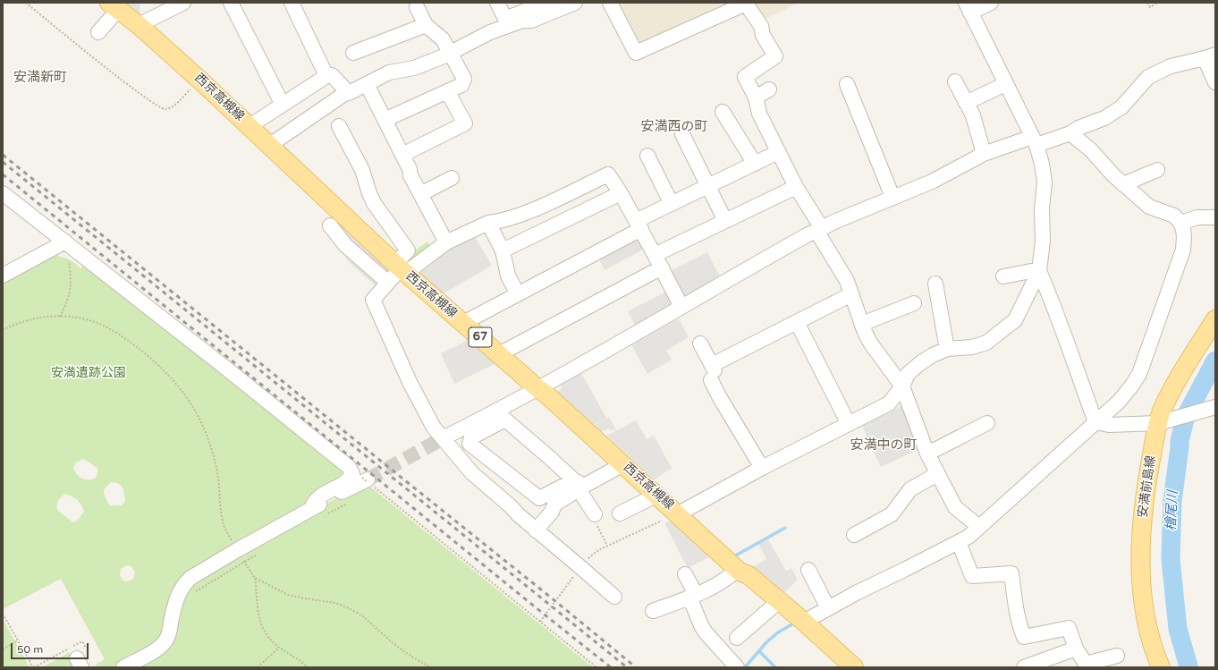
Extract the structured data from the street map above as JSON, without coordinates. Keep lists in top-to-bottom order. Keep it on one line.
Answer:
{"streets":{"main road":["西京高槻線","67","安満前島線"]},"districts":["安満新町","安満西の町","安満中の町"],"water":["檜尾川"],"parks":["安満遺跡公園"],"scale_bar":"50 m"}
